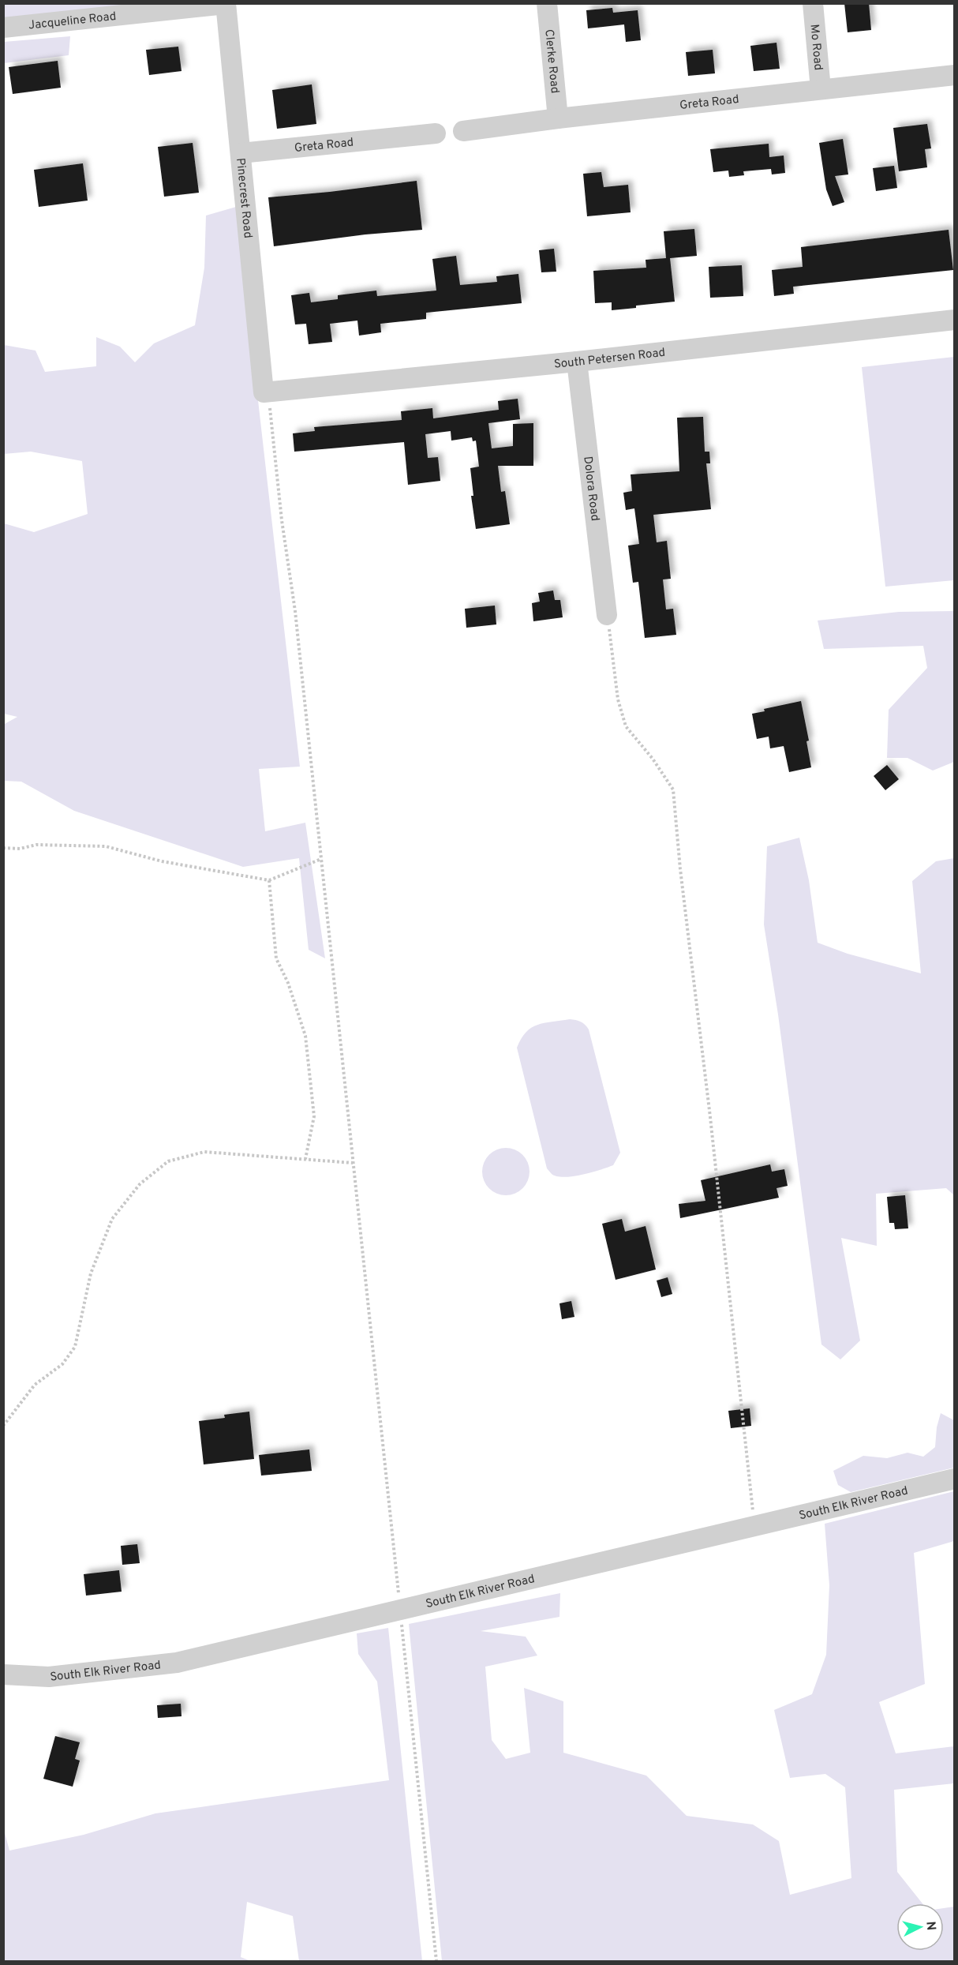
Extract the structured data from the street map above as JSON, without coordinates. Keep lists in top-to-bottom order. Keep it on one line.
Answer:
{"streets":{"street":["Jacqueline Road","Mo Road","Clerke Road","Greta Road","Pinecrest Road","South Petersen Road","Dolora Road","South Elk River Road"]},"crossings":[["Jacqueline Road","Pinecrest Road"],["Mo Road","Greta Road"],["Clerke Road","Greta Road"],["Greta Road","Pinecrest Road"],["Pinecrest Road","South Petersen Road"],["South Petersen Road","Dolora Road"]],"north":"right"}
